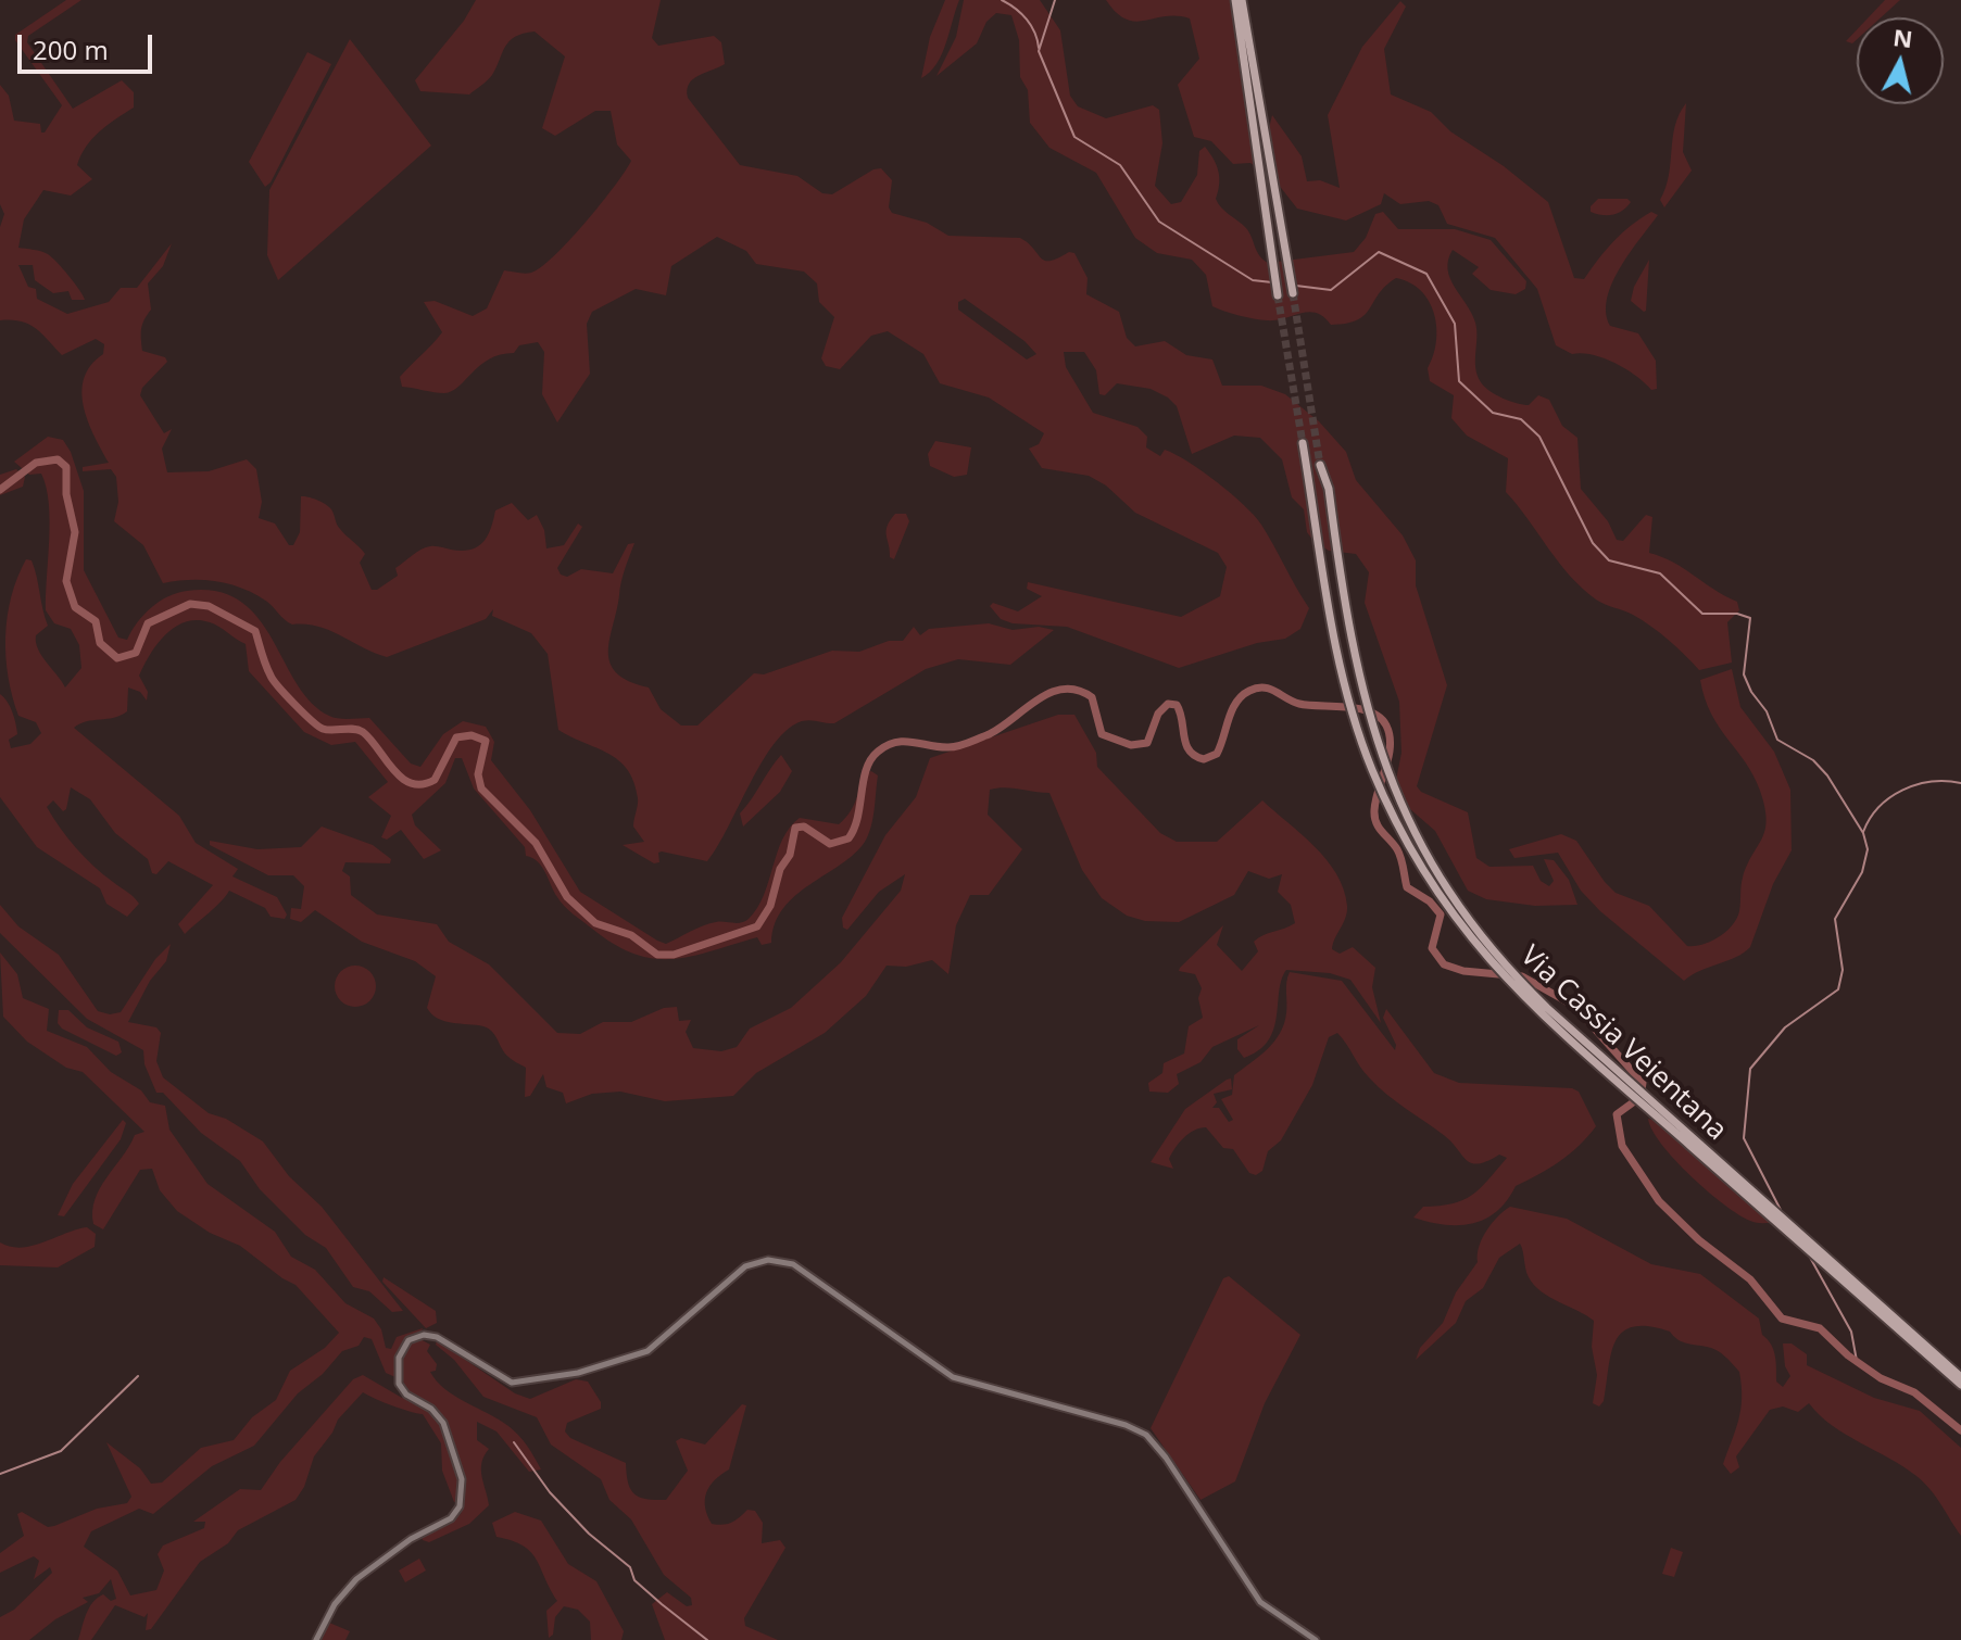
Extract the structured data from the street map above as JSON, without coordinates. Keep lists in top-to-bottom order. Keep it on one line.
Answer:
{"streets":{"highway":["Via Cassia Veientana"]},"scale_bar":"200 m","north":"top"}
